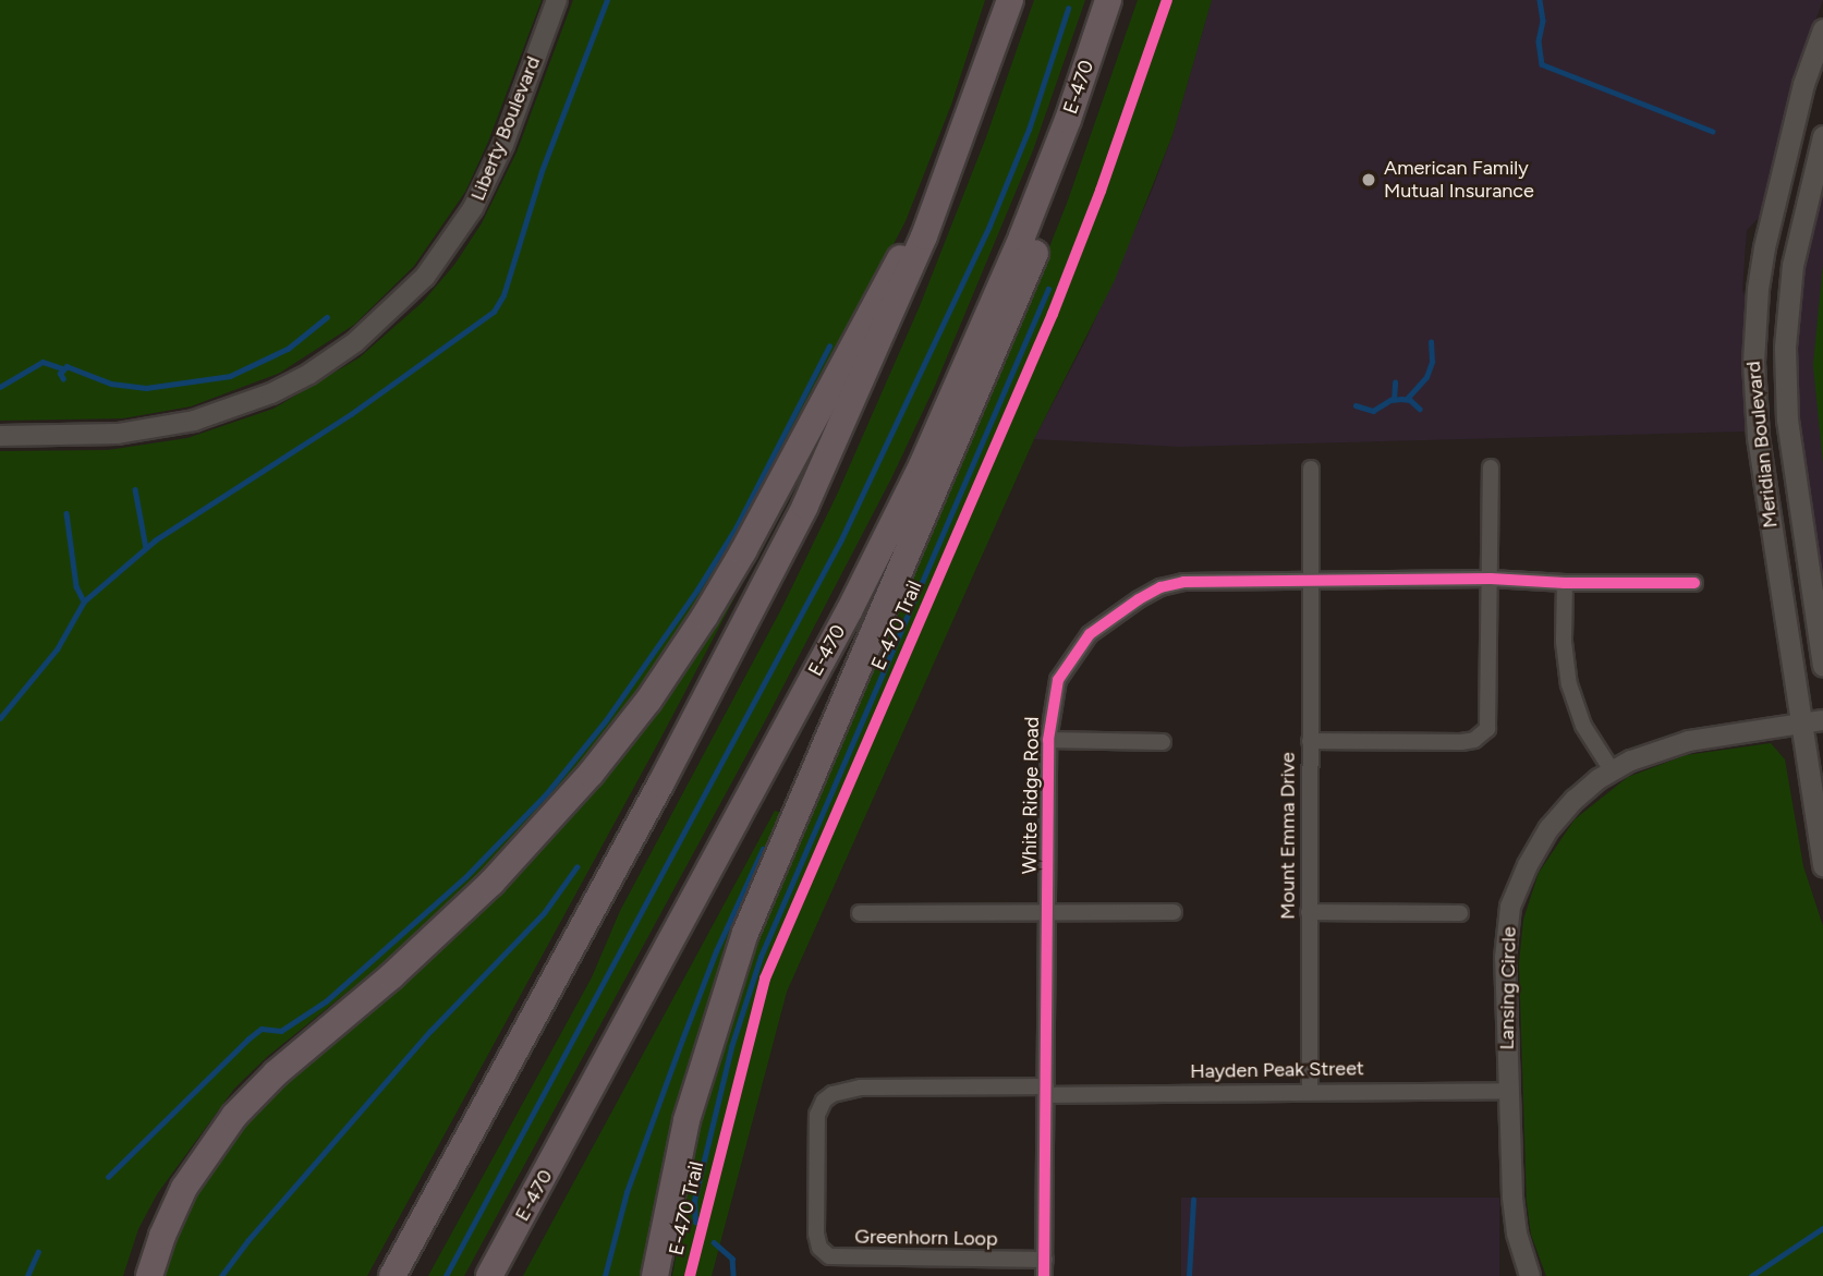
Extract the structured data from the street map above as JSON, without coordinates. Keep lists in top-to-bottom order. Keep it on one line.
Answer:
{"streets":{"highway":["E-470"],"main road":["Meridian Boulevard"],"street":["Liberty Boulevard","White Ridge Road","Mount Emma Drive","Lansing Circle","Hayden Peak Street","Greenhorn Loop"],"cycle path":["E-470 Trail"]},"crossings":[["Meridian Boulevard","Lansing Circle"],["White Ridge Road","Mount Emma Drive"],["White Ridge Road","Hayden Peak Street"],["White Ridge Road","Greenhorn Loop"],["Mount Emma Drive","Hayden Peak Street"],["Lansing Circle","Hayden Peak Street"],["Hayden Peak Street","Greenhorn Loop"]],"places":["American Family Mutual Insurance"]}
